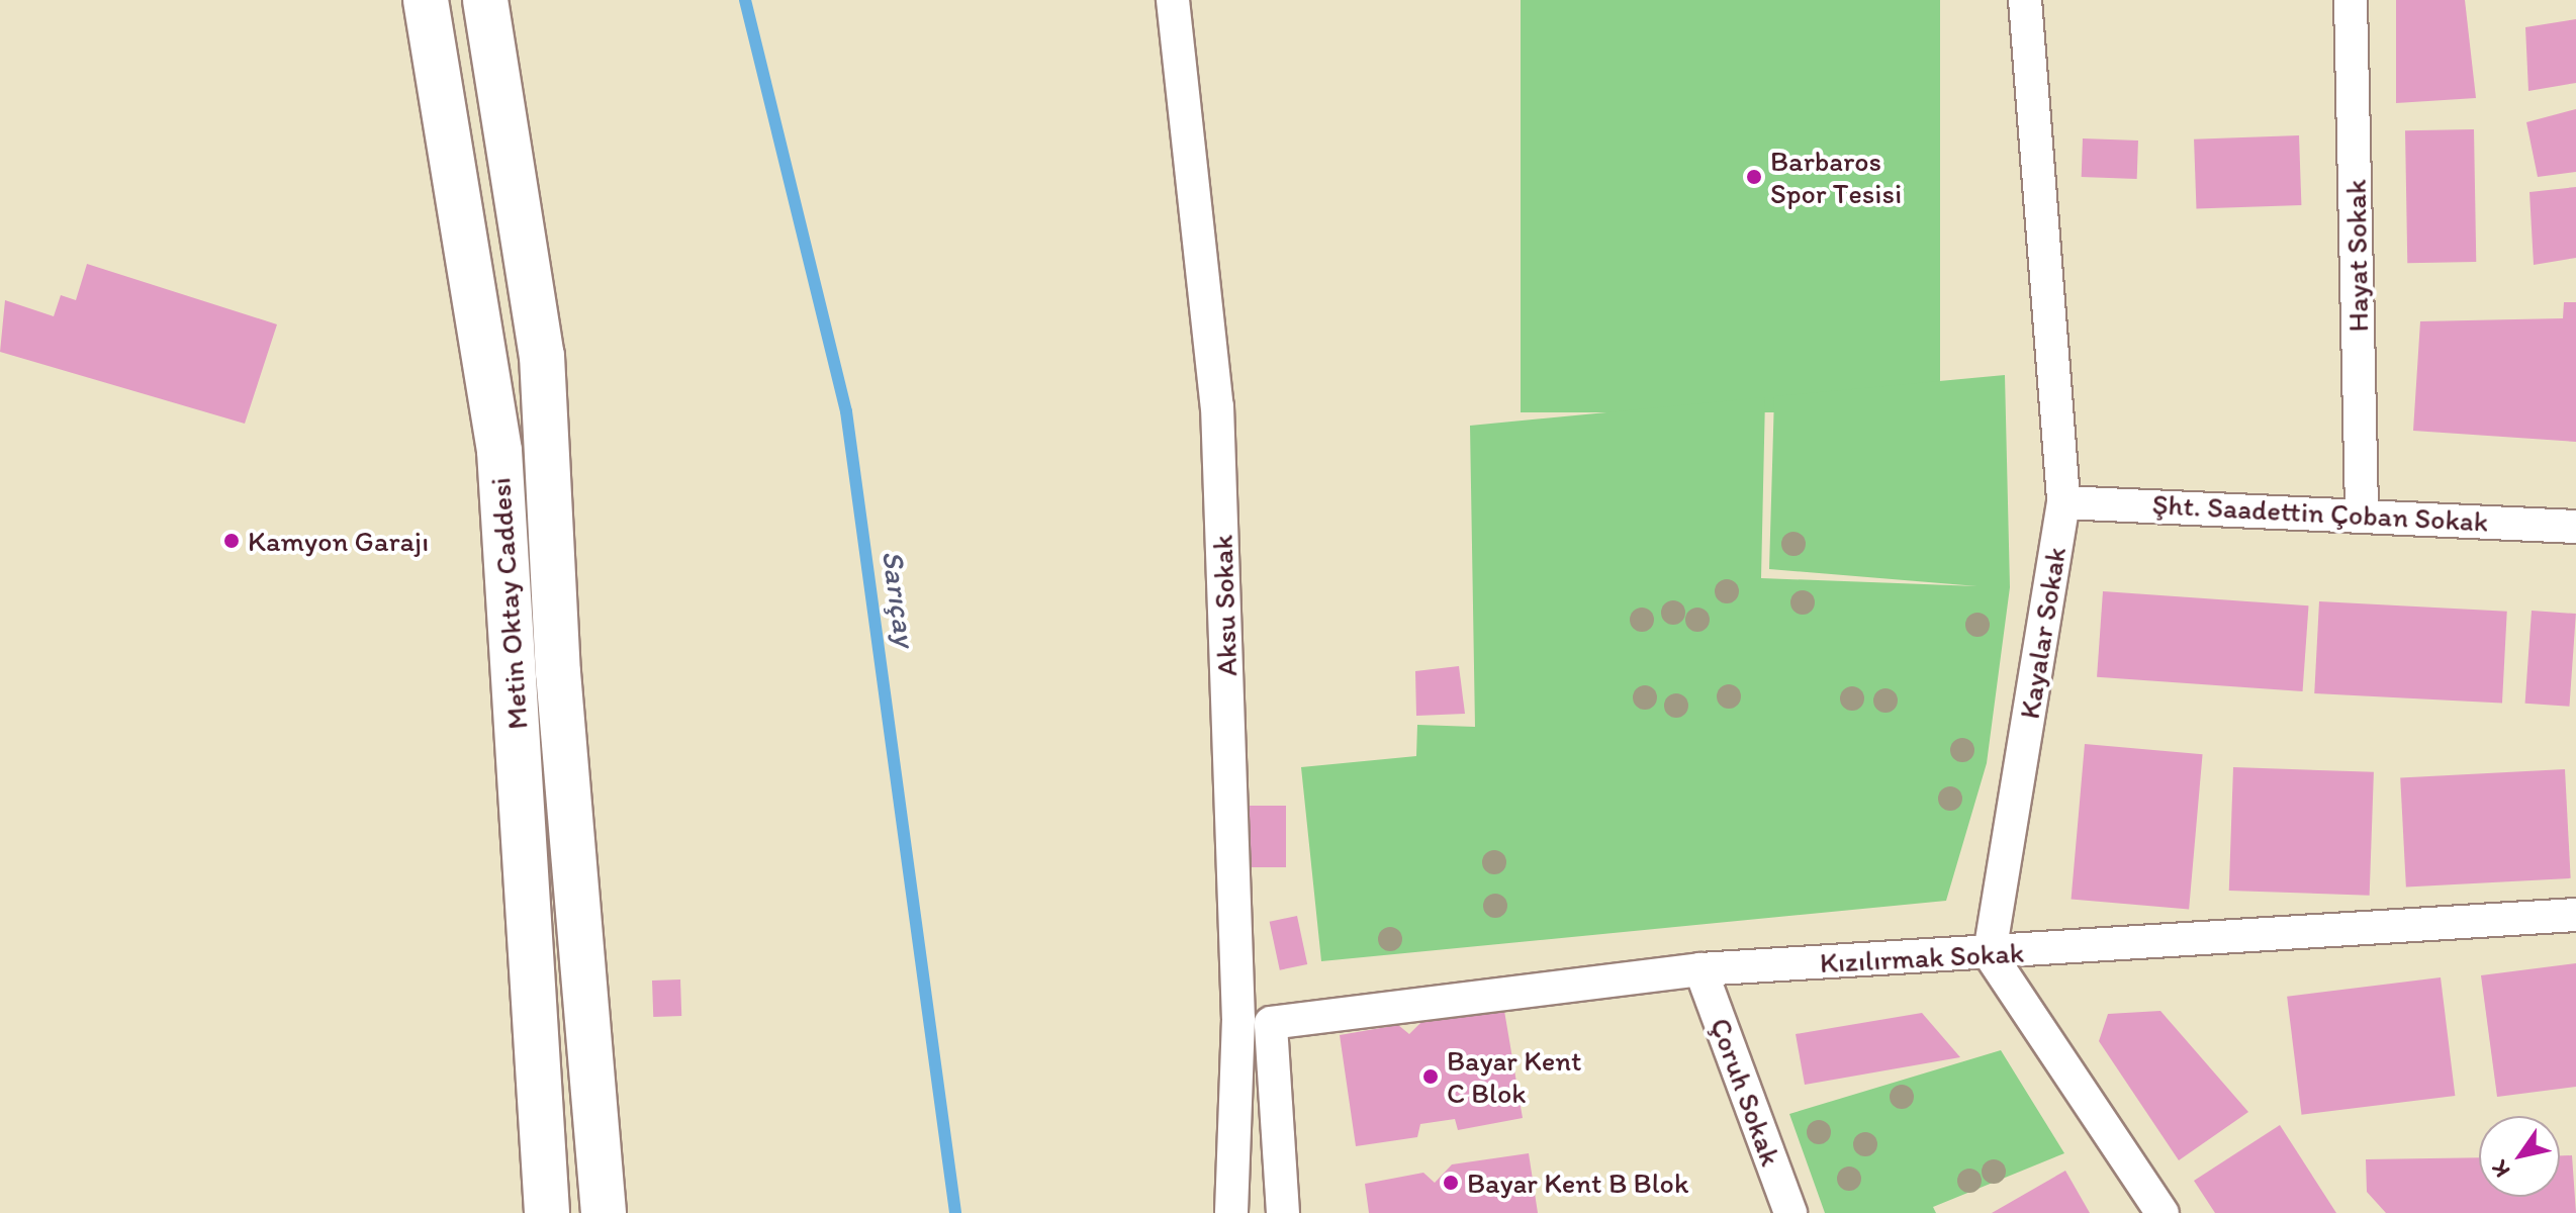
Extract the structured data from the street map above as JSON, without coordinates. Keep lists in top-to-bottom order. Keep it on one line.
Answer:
{"streets":{"main road":["Metin Oktay Caddesi"],"street":["Hayat Sokak","Şht. Saadettin Çoban Sokak","Aksu Sokak","Kayalar Sokak","Kızılırmak Sokak","Çoruh Sokak"]},"crossings":[["Hayat Sokak","Şht. Saadettin Çoban Sokak"],["Şht. Saadettin Çoban Sokak","Kayalar Sokak"],["Kayalar Sokak","Kızılırmak Sokak"],["Kızılırmak Sokak","Çoruh Sokak"]],"water":["Sarıçay"],"places":["Barbaros Spor Tesisi","Kamyon Garajı","Bayar Kent C Blok","Bayar Kent B Blok"],"north":"bottom left"}
